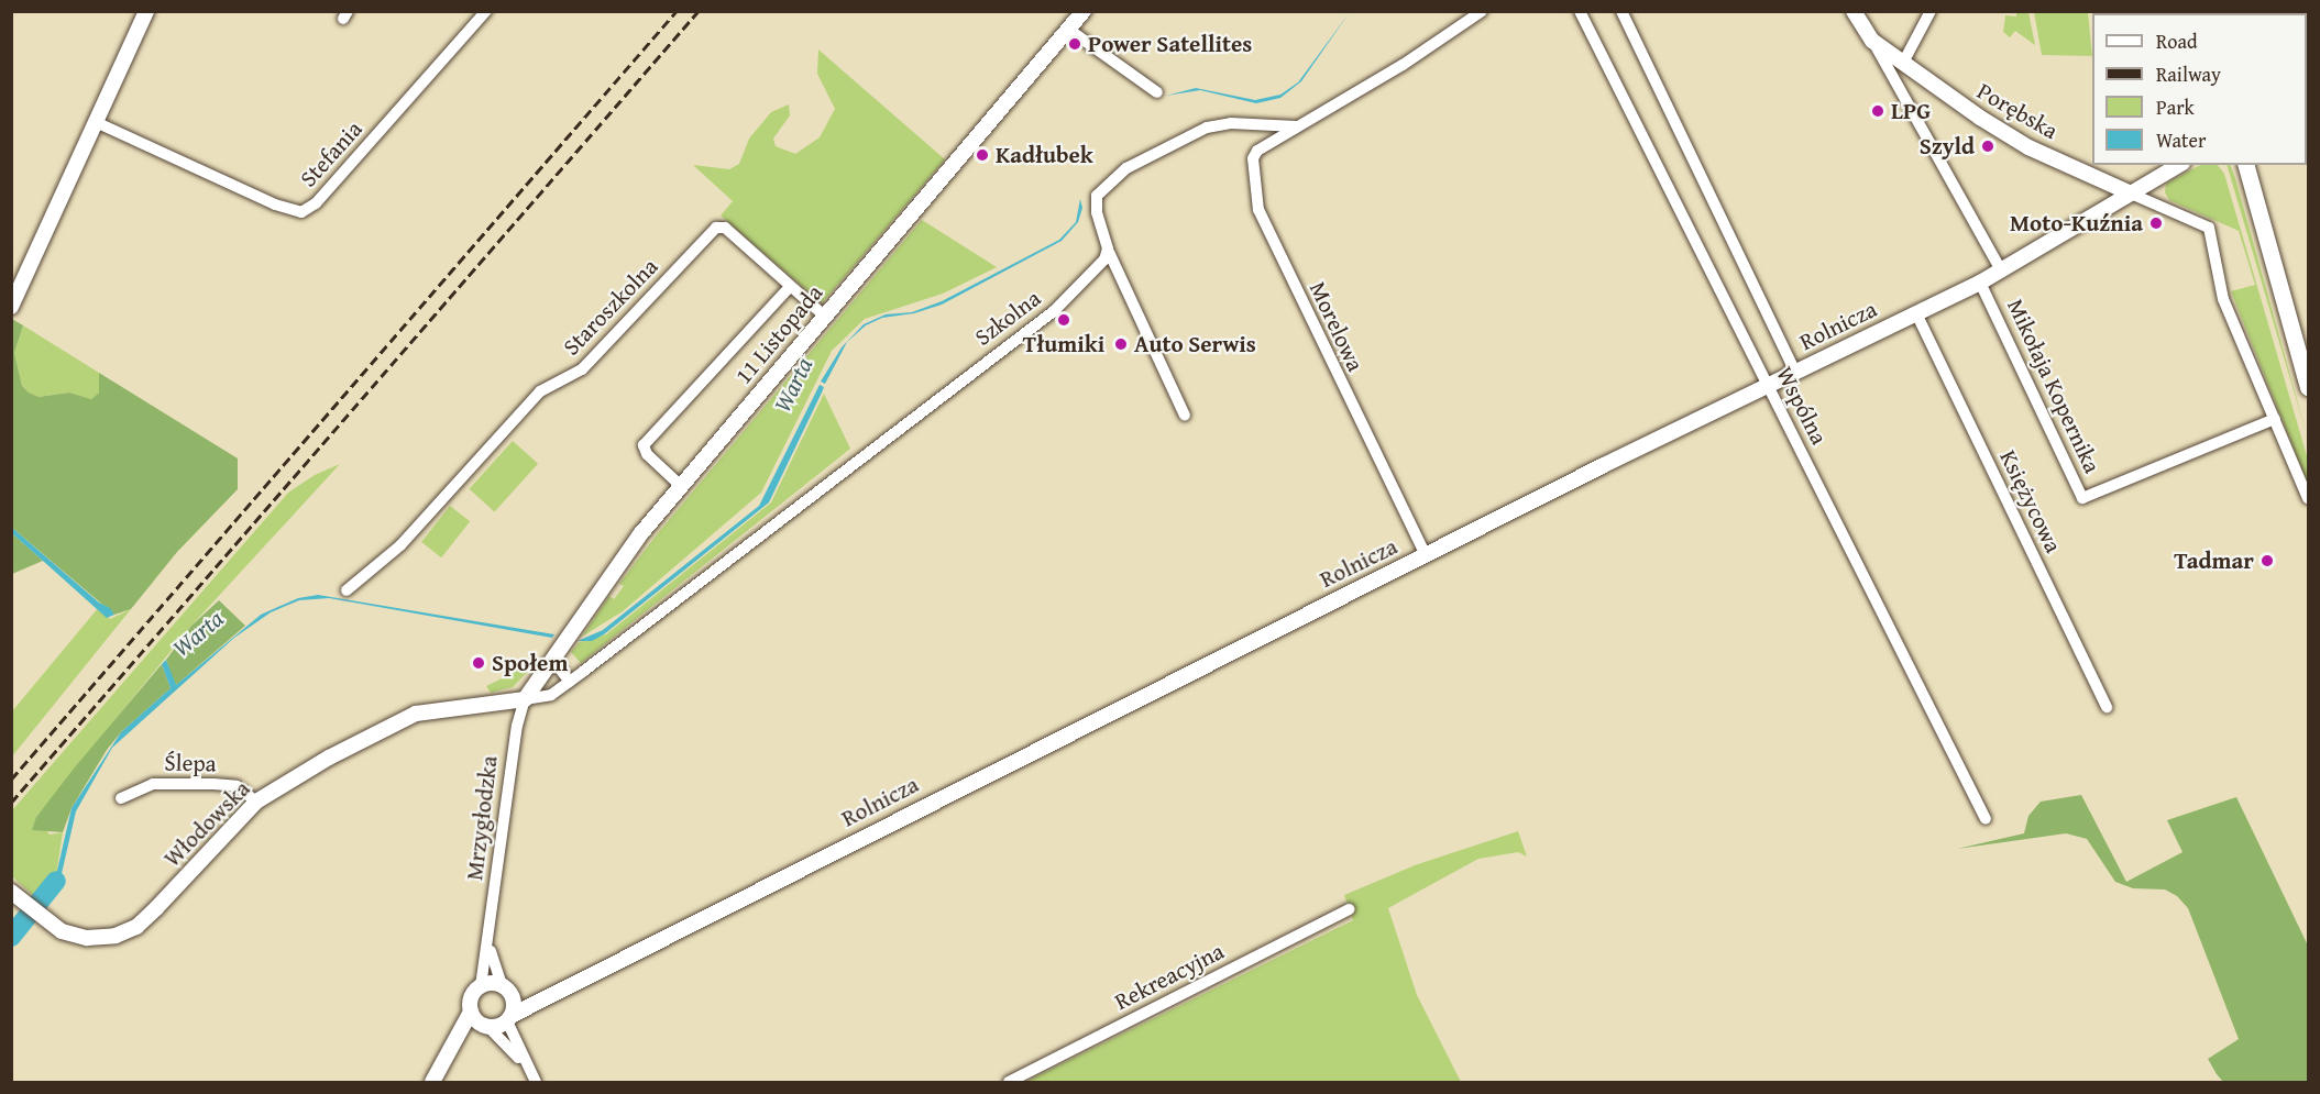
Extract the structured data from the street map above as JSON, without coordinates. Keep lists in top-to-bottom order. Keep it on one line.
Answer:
{"streets":{"street":["Porębska","Stefania","Staroszkolna","Szkolna","Rolnicza","Morelowa","11 Listopada","Mikołaja Kopernika","Wspólna","Księżycowa","Ślepa","Mrzygłodzka","Włodowska","Rekreacyjna"]},"crossings":[["Porębska","Rolnicza"],["Porębska","Mikołaja Kopernika"],["Staroszkolna","11 Listopada"],["Szkolna","11 Listopada"],["Szkolna","Mrzygłodzka"],["Szkolna","Włodowska"],["Rolnicza","Morelowa"],["Rolnicza","Mikołaja Kopernika"],["Rolnicza","Wspólna"],["Rolnicza","Księżycowa"],["Rolnicza","Mrzygłodzka"],["11 Listopada","Mrzygłodzka"],["11 Listopada","Włodowska"],["Ślepa","Włodowska"],["Mrzygłodzka","Włodowska"]],"water":["Warta"],"places":["Power Satellites","LPG","Szyld","Kadłubek","Moto-Kuźnia","Tłumiki","Auto Serwis","Tadmar","Społem"],"legend":["Road","Railway","Park","Water"]}
